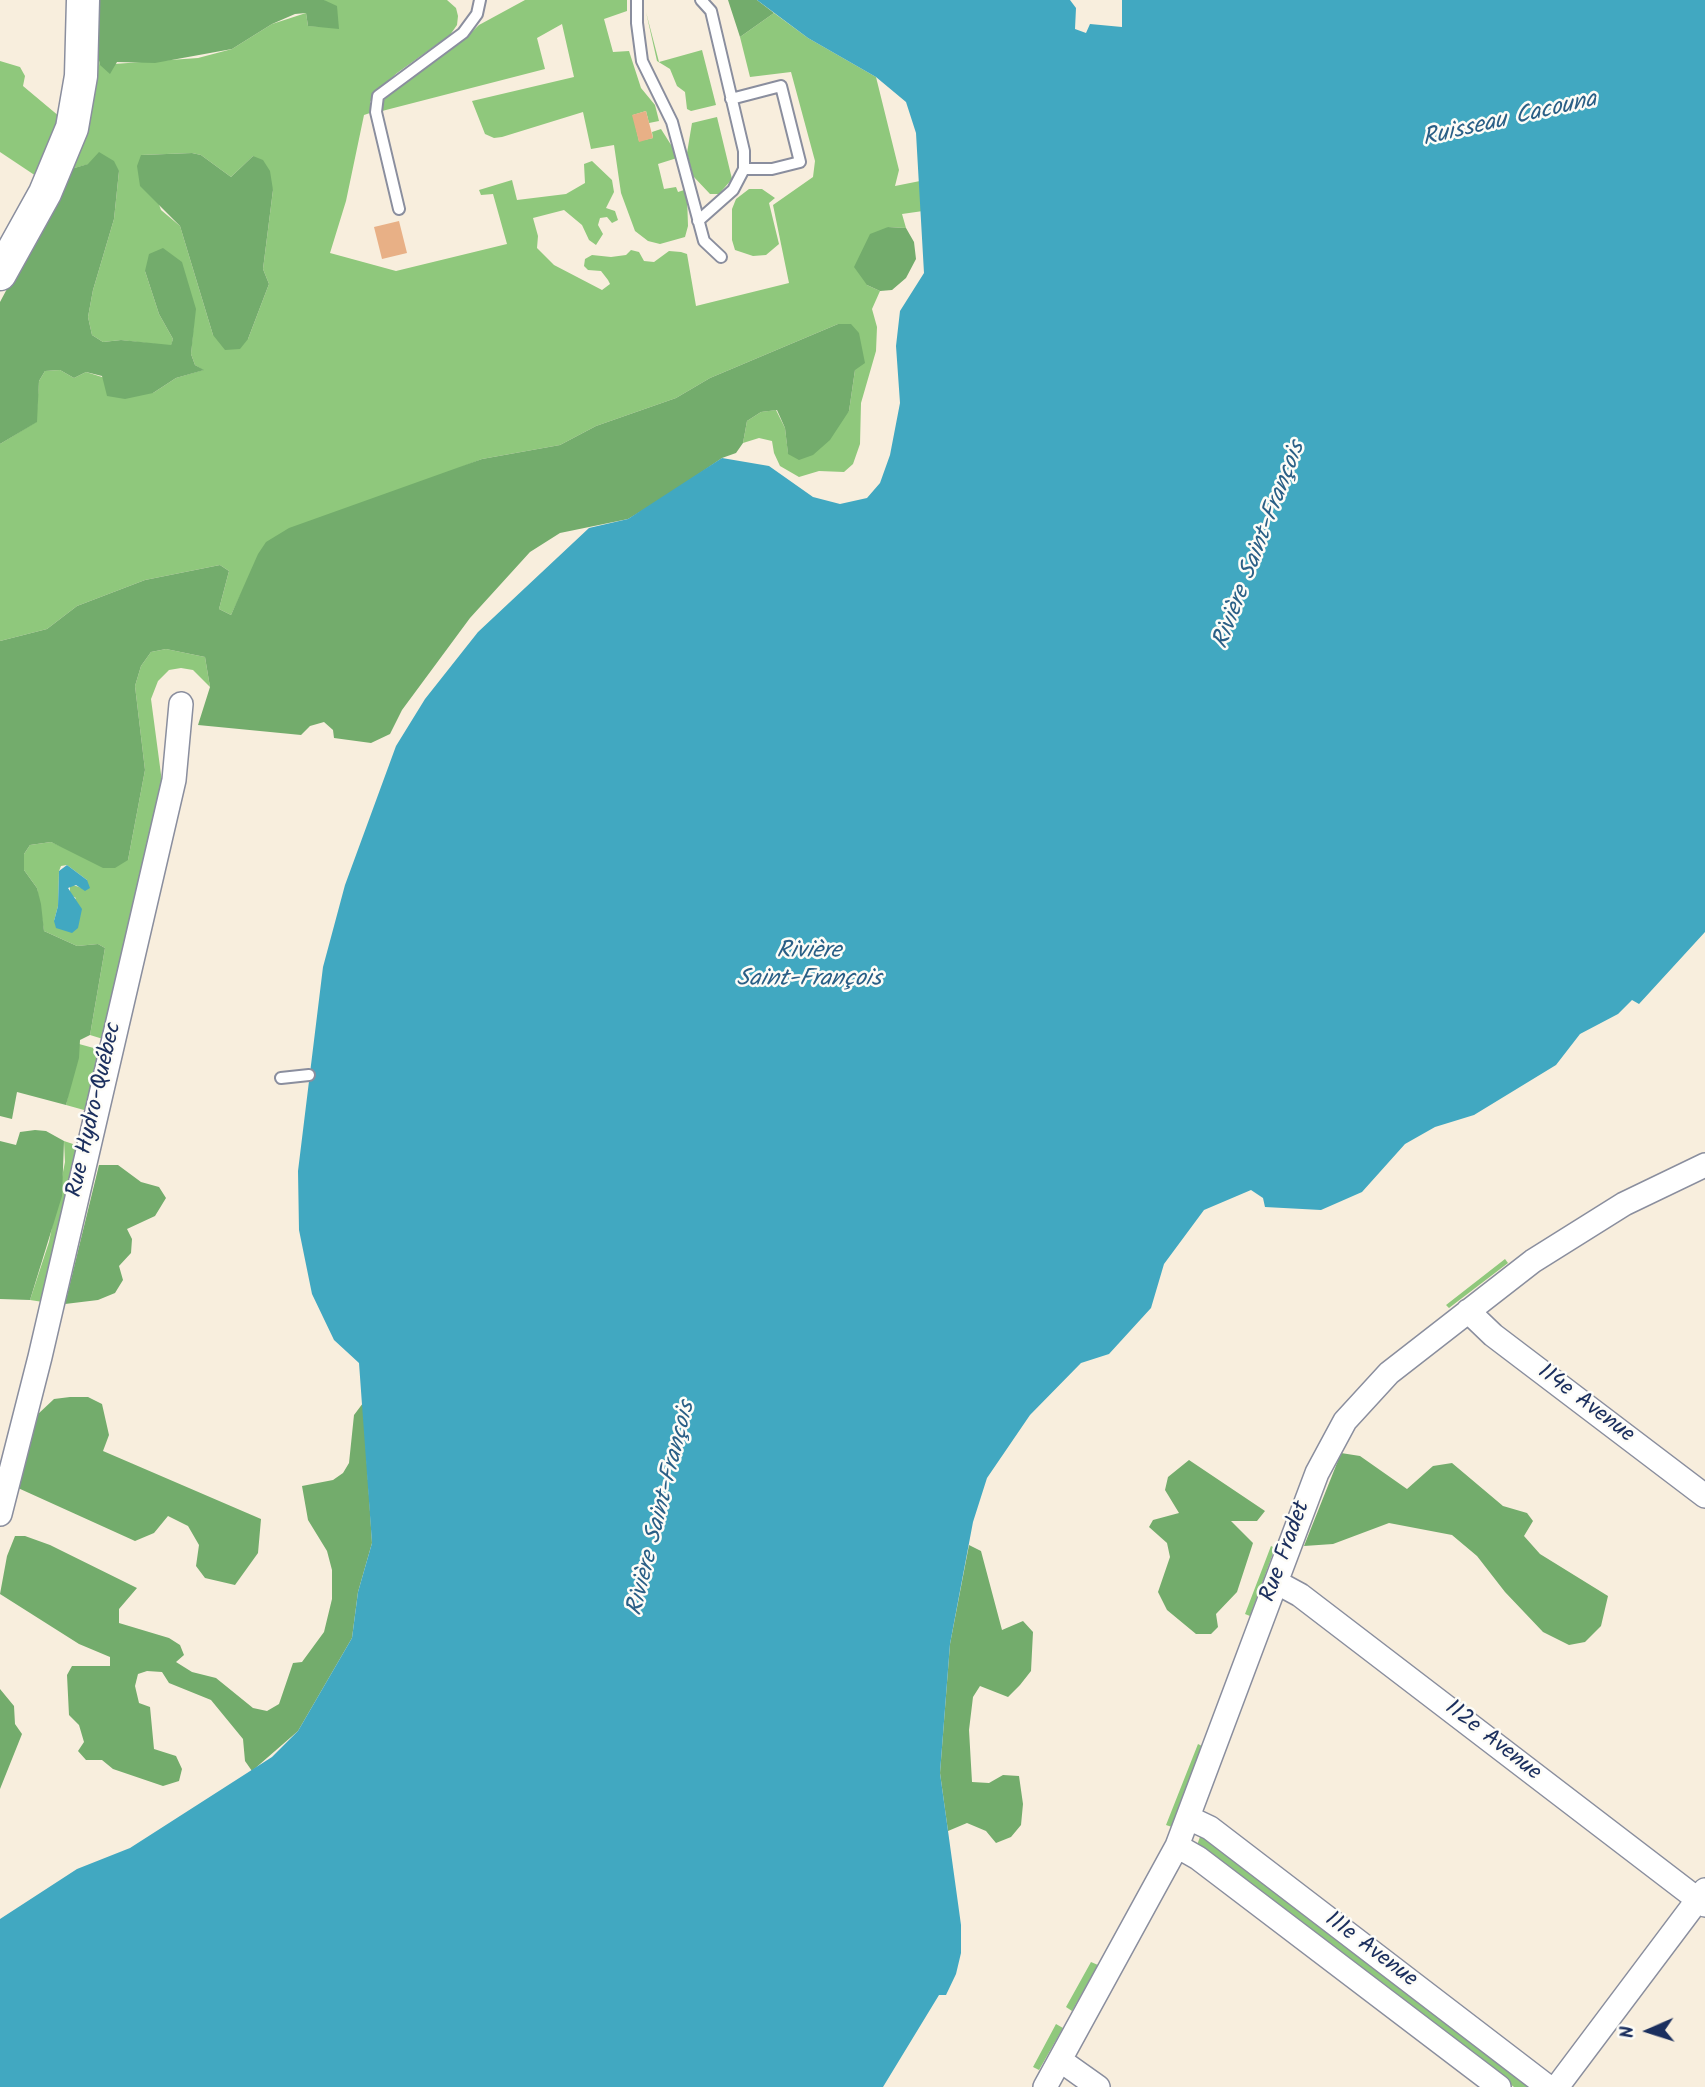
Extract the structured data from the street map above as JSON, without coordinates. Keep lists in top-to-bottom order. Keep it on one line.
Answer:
{"streets":{"street":["Rue Hydro-Québec","114e Avenue","Rue Fradet","112e Avenue","111e Avenue"]},"crossings":[["114e Avenue","Rue Fradet"],["Rue Fradet","112e Avenue"],["Rue Fradet","111e Avenue"]],"water":["Ruisseau Cacouna","Rivière Saint-François"],"north":"left"}
